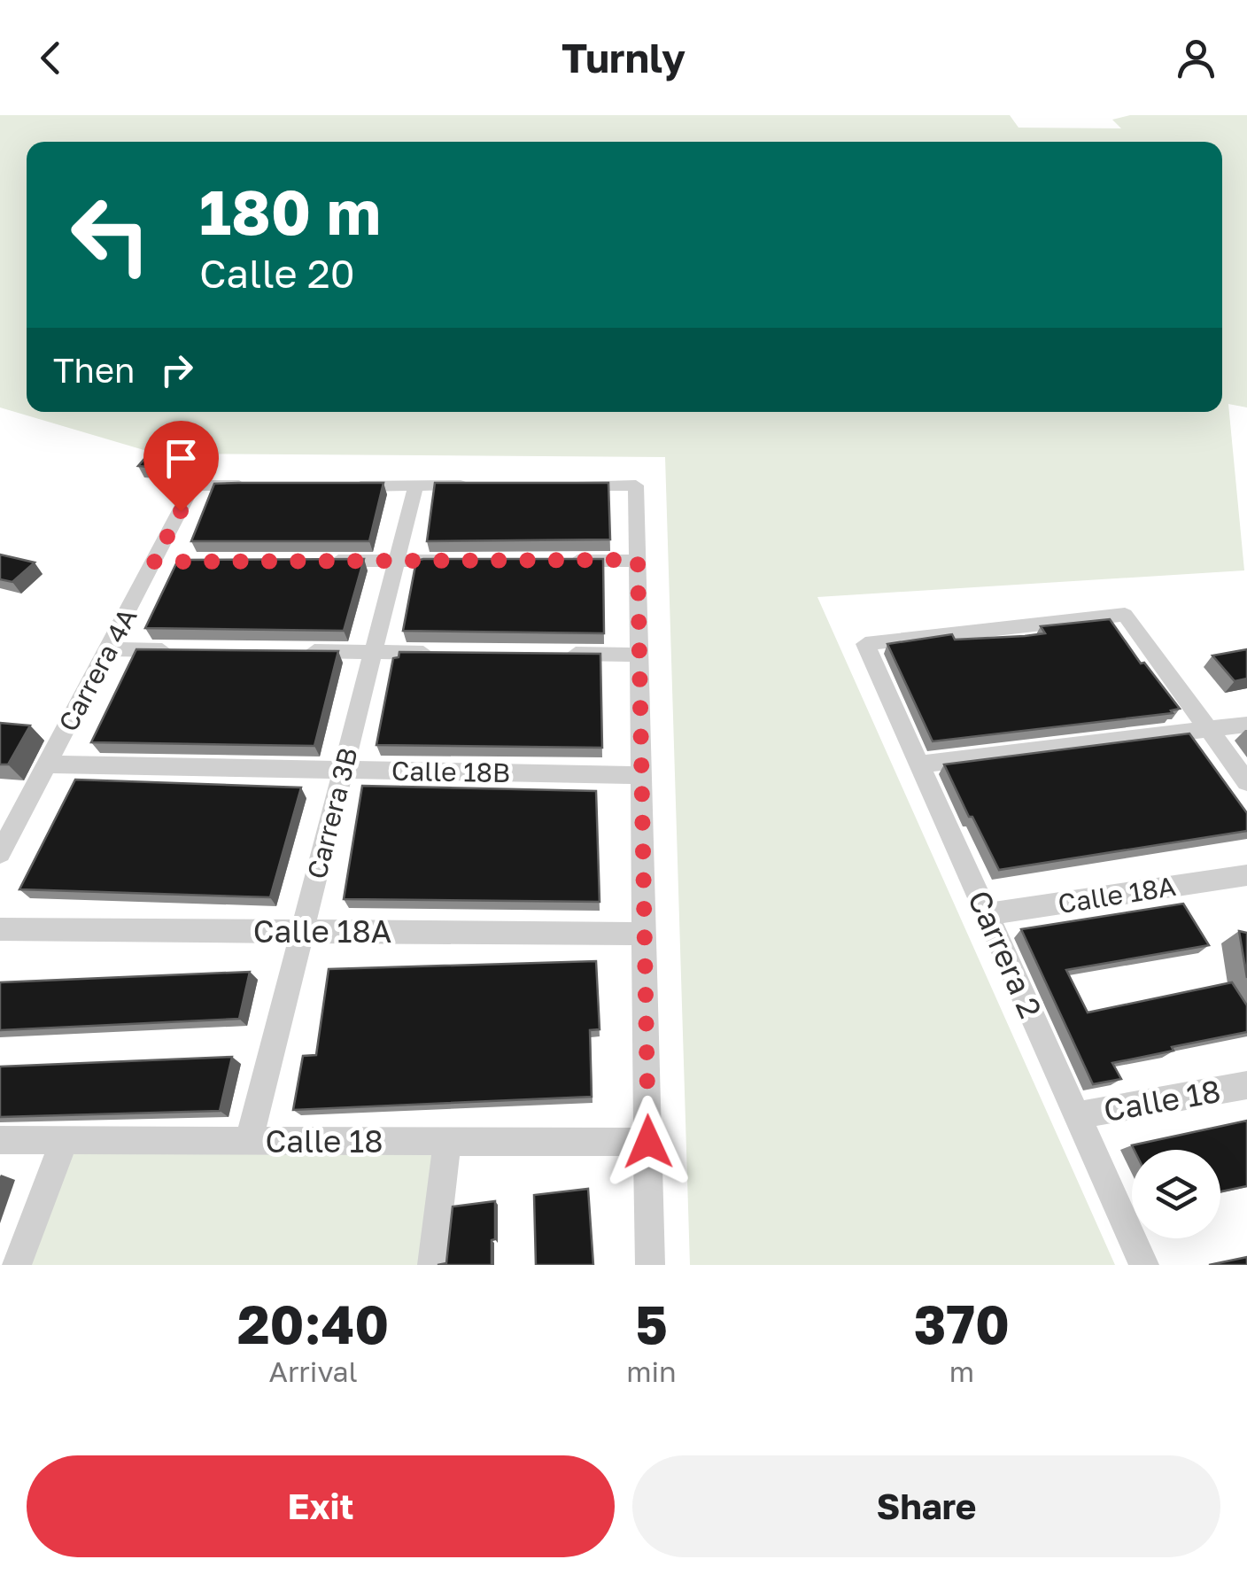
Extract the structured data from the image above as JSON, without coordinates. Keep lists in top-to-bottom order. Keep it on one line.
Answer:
{"streets":{"street":["Carrera 4A","Calle 18B","Carrera 3B","Calle 18A","Carrera 2","Calle 18"]},"crossings":[["Carrera 4A","Calle 18B"],["Calle 18B","Carrera 3B"],["Carrera 3B","Calle 18A"],["Carrera 3B","Calle 18"],["Calle 18A","Carrera 2"],["Carrera 2","Calle 18"]],"page":{"header":"Turnly","turn":["180 m","Calle 20"],"then":"Then","eta":["20:40","Arrival","5","min","370","m"],"buttons":["Exit","Share"]}}
